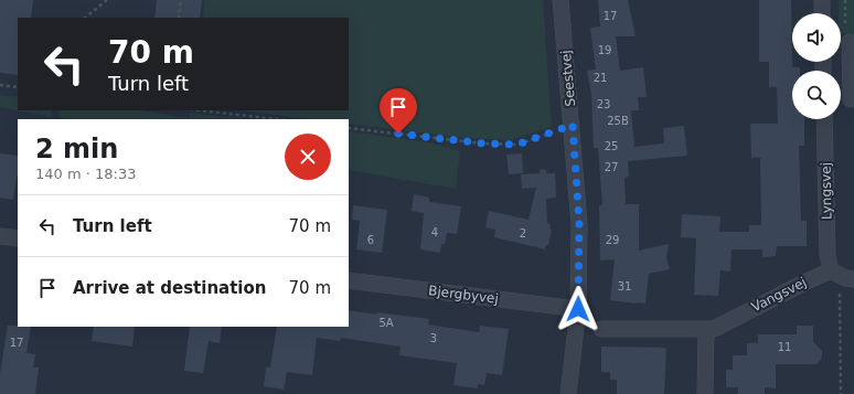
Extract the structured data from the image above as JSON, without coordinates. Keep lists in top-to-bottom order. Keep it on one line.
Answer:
{"streets":{"street":["Seestvej","Lyngsvej","Bjergbyvej","Vangsvej"]},"crossings":[["Seestvej","Bjergbyvej"],["Lyngsvej","Vangsvej"]],"house_numbers":["17","19","21","23","25B","25","27","4","2","6","29","31","5A","3","17","11"],"page":{"turn":["70 m","Turn left"],"heading":["2 min","140 m · 18:33"],"list":[{"name":"Turn left","value":"70 m"},{"name":"Arrive at destination","value":"70 m"}]}}
